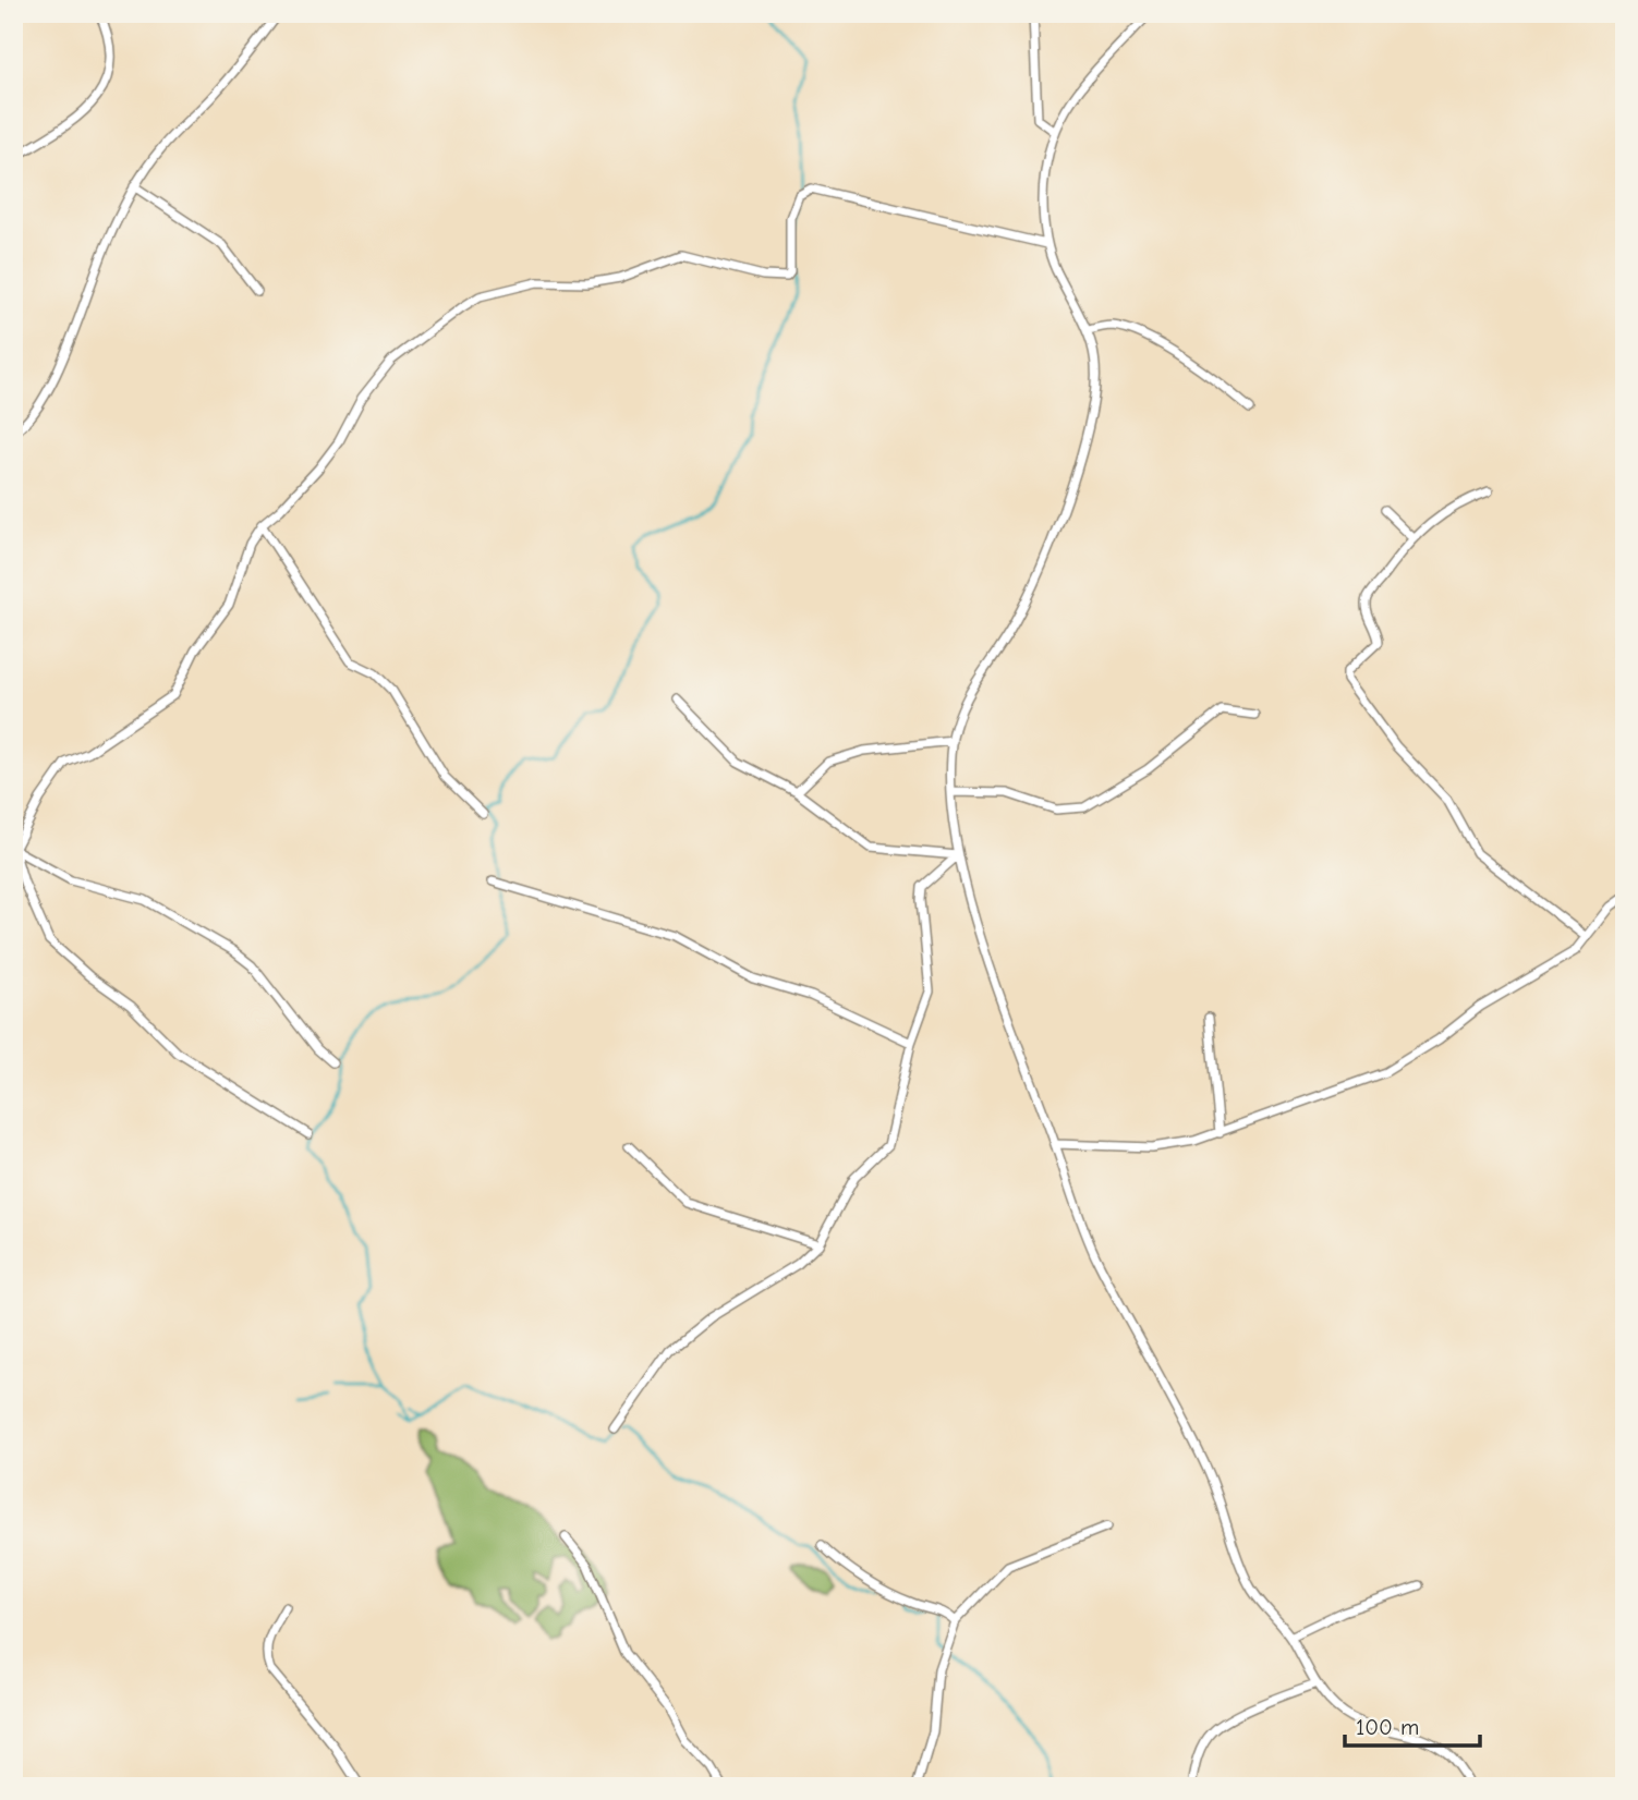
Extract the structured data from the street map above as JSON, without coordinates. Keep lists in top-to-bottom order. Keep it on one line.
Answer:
{"scale_bar":"100 m"}
